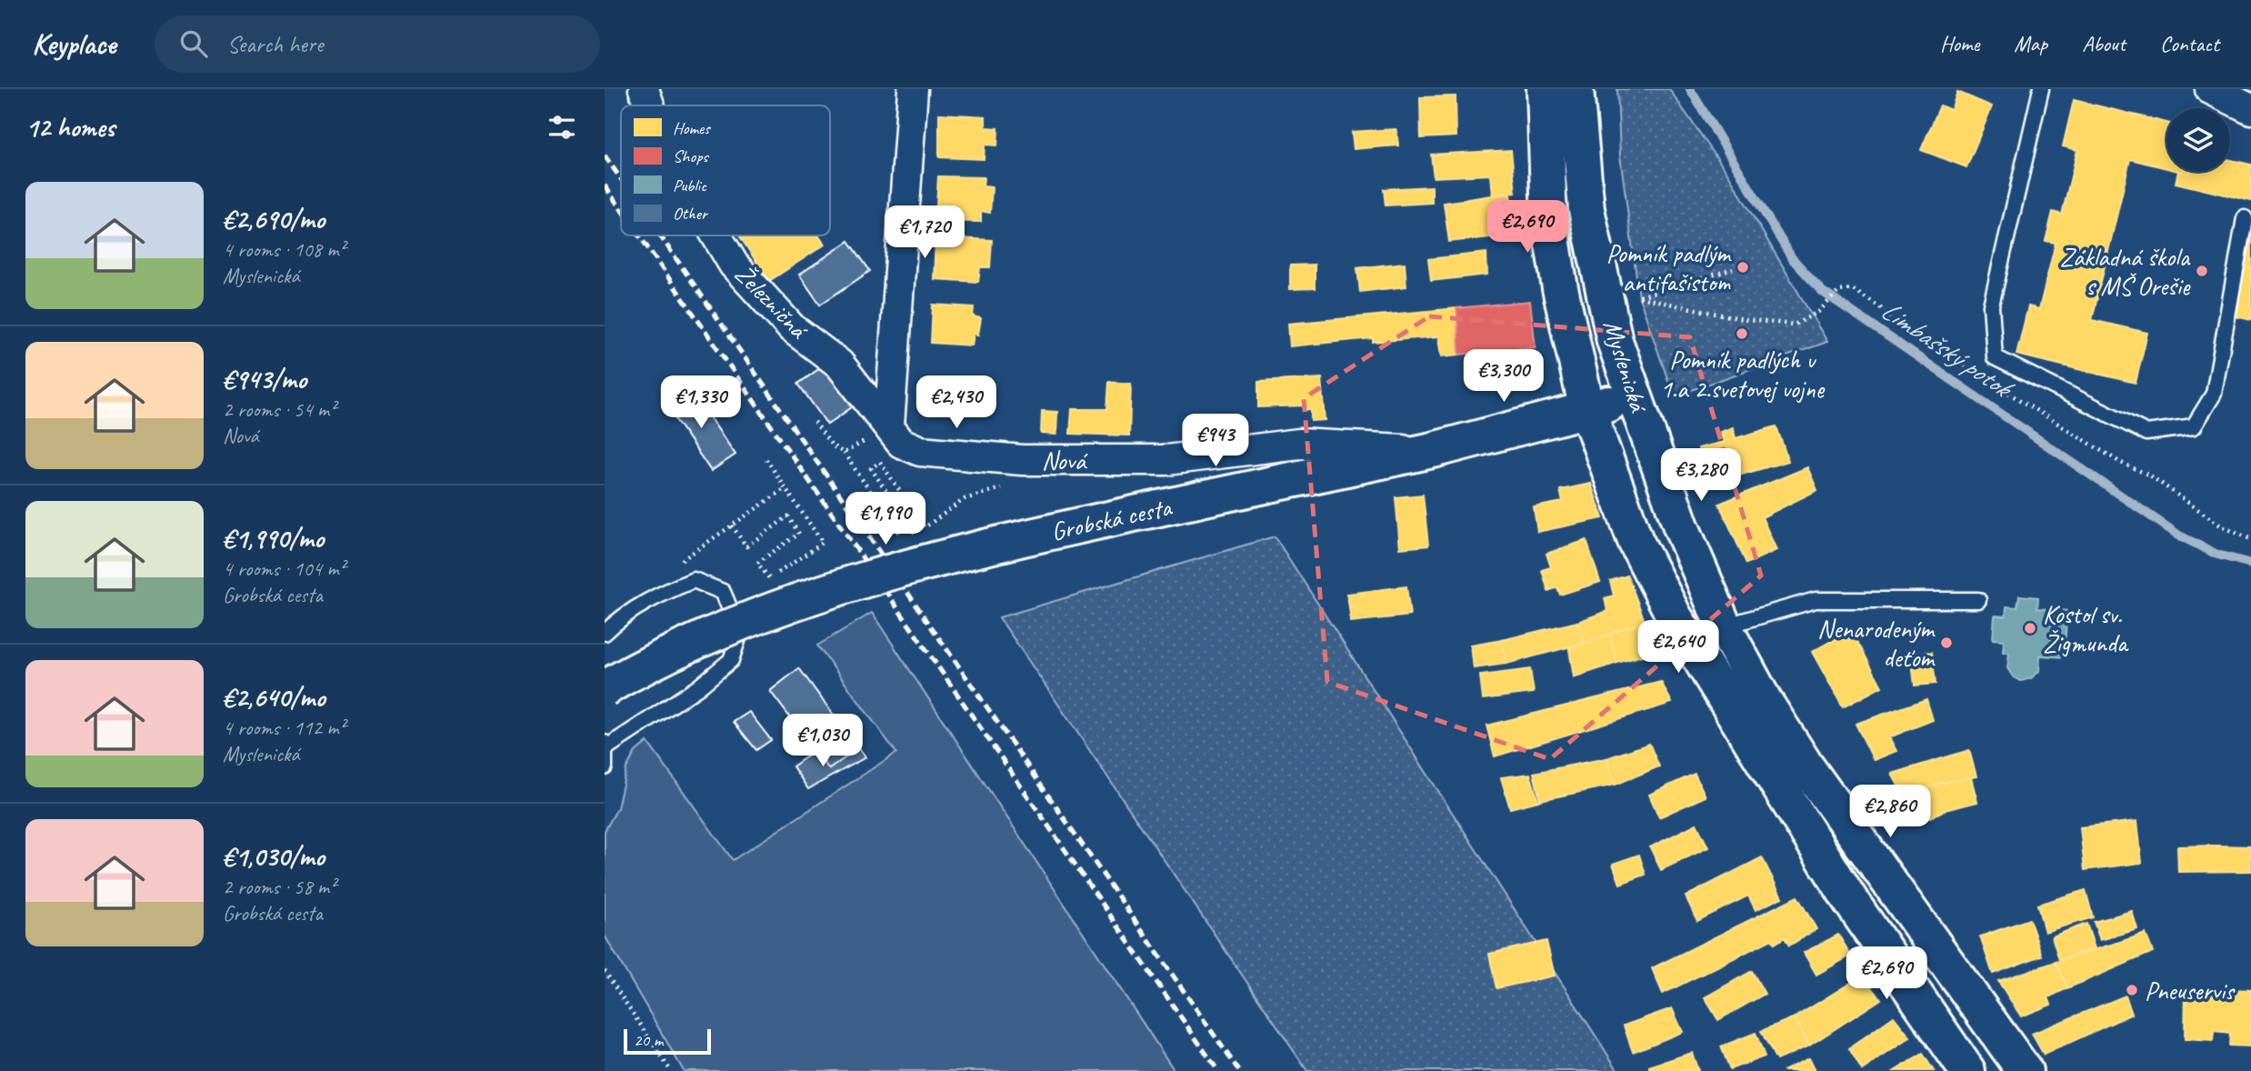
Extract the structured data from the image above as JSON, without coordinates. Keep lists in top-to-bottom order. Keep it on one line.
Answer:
{"streets":{"main road":["Myslenická","Grobská cesta"],"street":["Železničná","Nová"]},"crossings":[["Železničná","Nová"],["Myslenická","Grobská cesta"],["Nová","Grobská cesta"]],"water":["Limbašský potok"],"places":["Pomník padlým antifašistom","Základná škola s MŠ Orešie","Pomník padlých v 1.a 2.svetovej vojne","Kostol sv. Žigmunda","Nenarodeným deťom","Pneuservis"],"legend":["Homes","Shops","Public","Other"],"scale_bar":"20 m","page":{"header":"Keyplace","search":"Search here","nav":["Home","Map","About","Contact"],"heading":"12 homes","list":[{"name":"€2,690/mo","note":"4 rooms · 108 m² · Myslenická"},{"name":"€943/mo","note":"2 rooms · 54 m² · Nová"},{"name":"€1,990/mo","note":"4 rooms · 104 m² · Grobská cesta"},{"name":"€2,640/mo","note":"4 rooms · 112 m² · Myslenická"},{"name":"€1,030/mo","note":"2 rooms · 58 m² · Grobská cesta"}],"price":["€2,690","€1,720","€3,300","€1,330","€2,430","€943","€3,280","€1,990","€2,640","€1,030","€2,860","€2,690"],"scale":"20 m"}}
